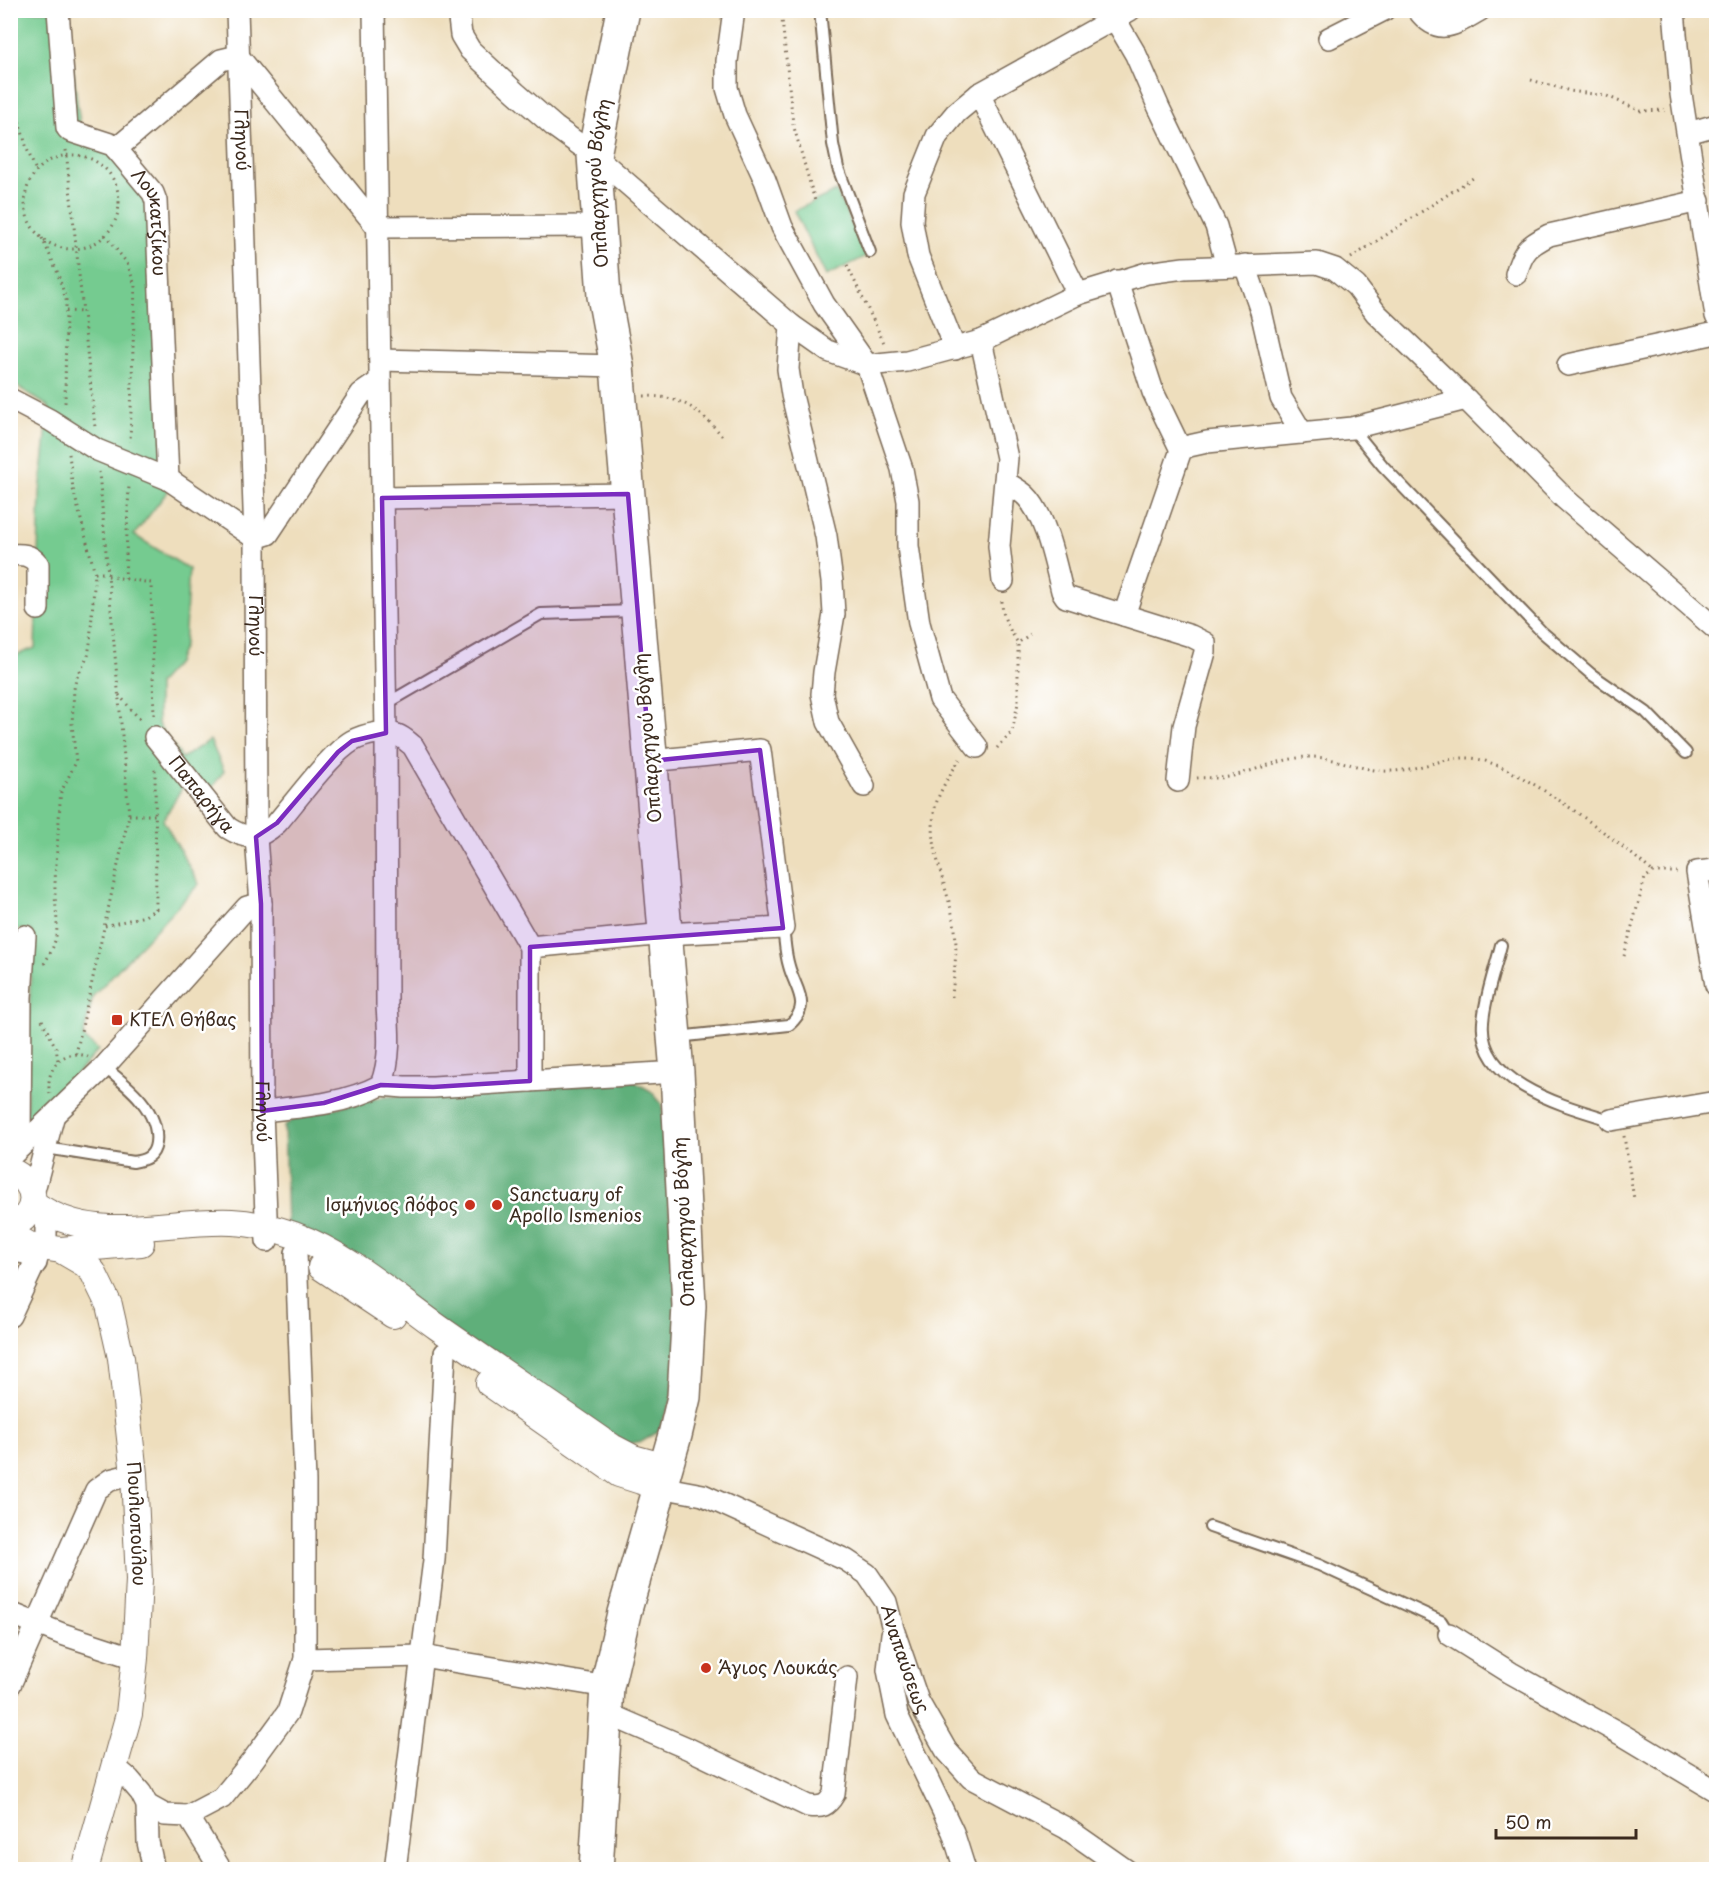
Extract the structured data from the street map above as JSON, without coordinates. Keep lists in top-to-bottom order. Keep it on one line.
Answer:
{"streets":{"main road":["Οπλαρχηγού Βόγλη"],"street":["Γληνού","Λουκατζίκου","Παπαρήγα","Πουλιοπούλου","Αναπαύσεως"]},"crossings":[["Γληνού","Παπαρήγα"],["Οπλαρχηγού Βόγλη","Αναπαύσεως"]],"places":{"transit":["ΚΤΕΛ Θήβας"],"other":["Ισμήνιος λόφος","Sanctuary of Apollo Ismenios","Άγιος Λουκάς"]},"scale_bar":"50 m"}
